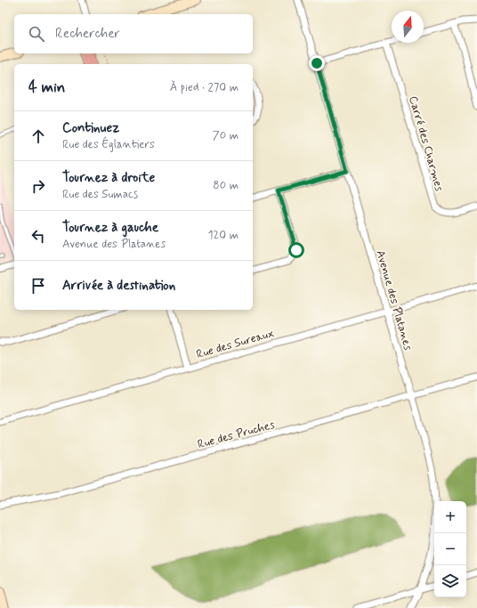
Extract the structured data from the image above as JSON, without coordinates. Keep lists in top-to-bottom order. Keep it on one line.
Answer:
{"streets":{"street":["Carré des Charmes","Avenue des Platanes","Rue des Sureaux","Rue des Pruches"]},"crossings":[["Avenue des Platanes","Rue des Sureaux"],["Avenue des Platanes","Rue des Pruches"]],"north":"top","page":{"search":"Rechercher","heading":["4 min","À pied · 270 m"],"list":[["Continuez","Rue des Églantiers","70 m"],["Tournez à droite","Rue des Sumacs","80 m"],["Tournez à gauche","Avenue des Platanes","120 m"],"Arrivée à destination"],"map_buttons":["+","−"]}}
